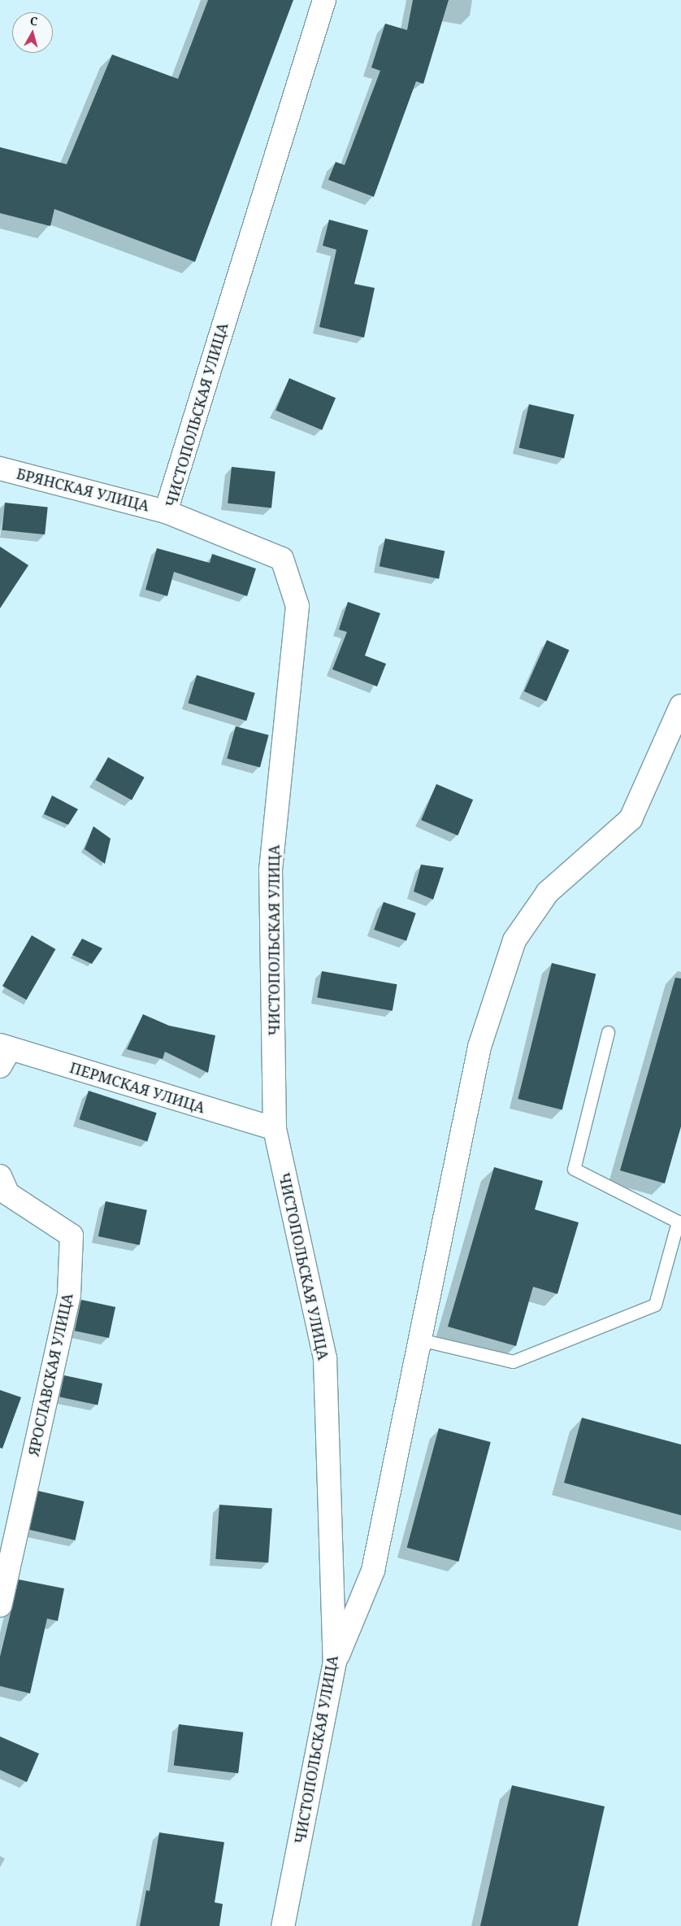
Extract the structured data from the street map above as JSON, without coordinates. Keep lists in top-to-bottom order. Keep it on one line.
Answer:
{"streets":{"street":["ЧИСТОПОЛЬСКАЯ УЛИЦА","БРЯНСКАЯ УЛИЦА","ПЕРМСКАЯ УЛИЦА","ЯРОСЛАВСКАЯ УЛИЦА"]},"crossings":[["ЧИСТОПОЛЬСКАЯ УЛИЦА","БРЯНСКАЯ УЛИЦА"],["ЧИСТОПОЛЬСКАЯ УЛИЦА","ПЕРМСКАЯ УЛИЦА"]],"north":"top"}
